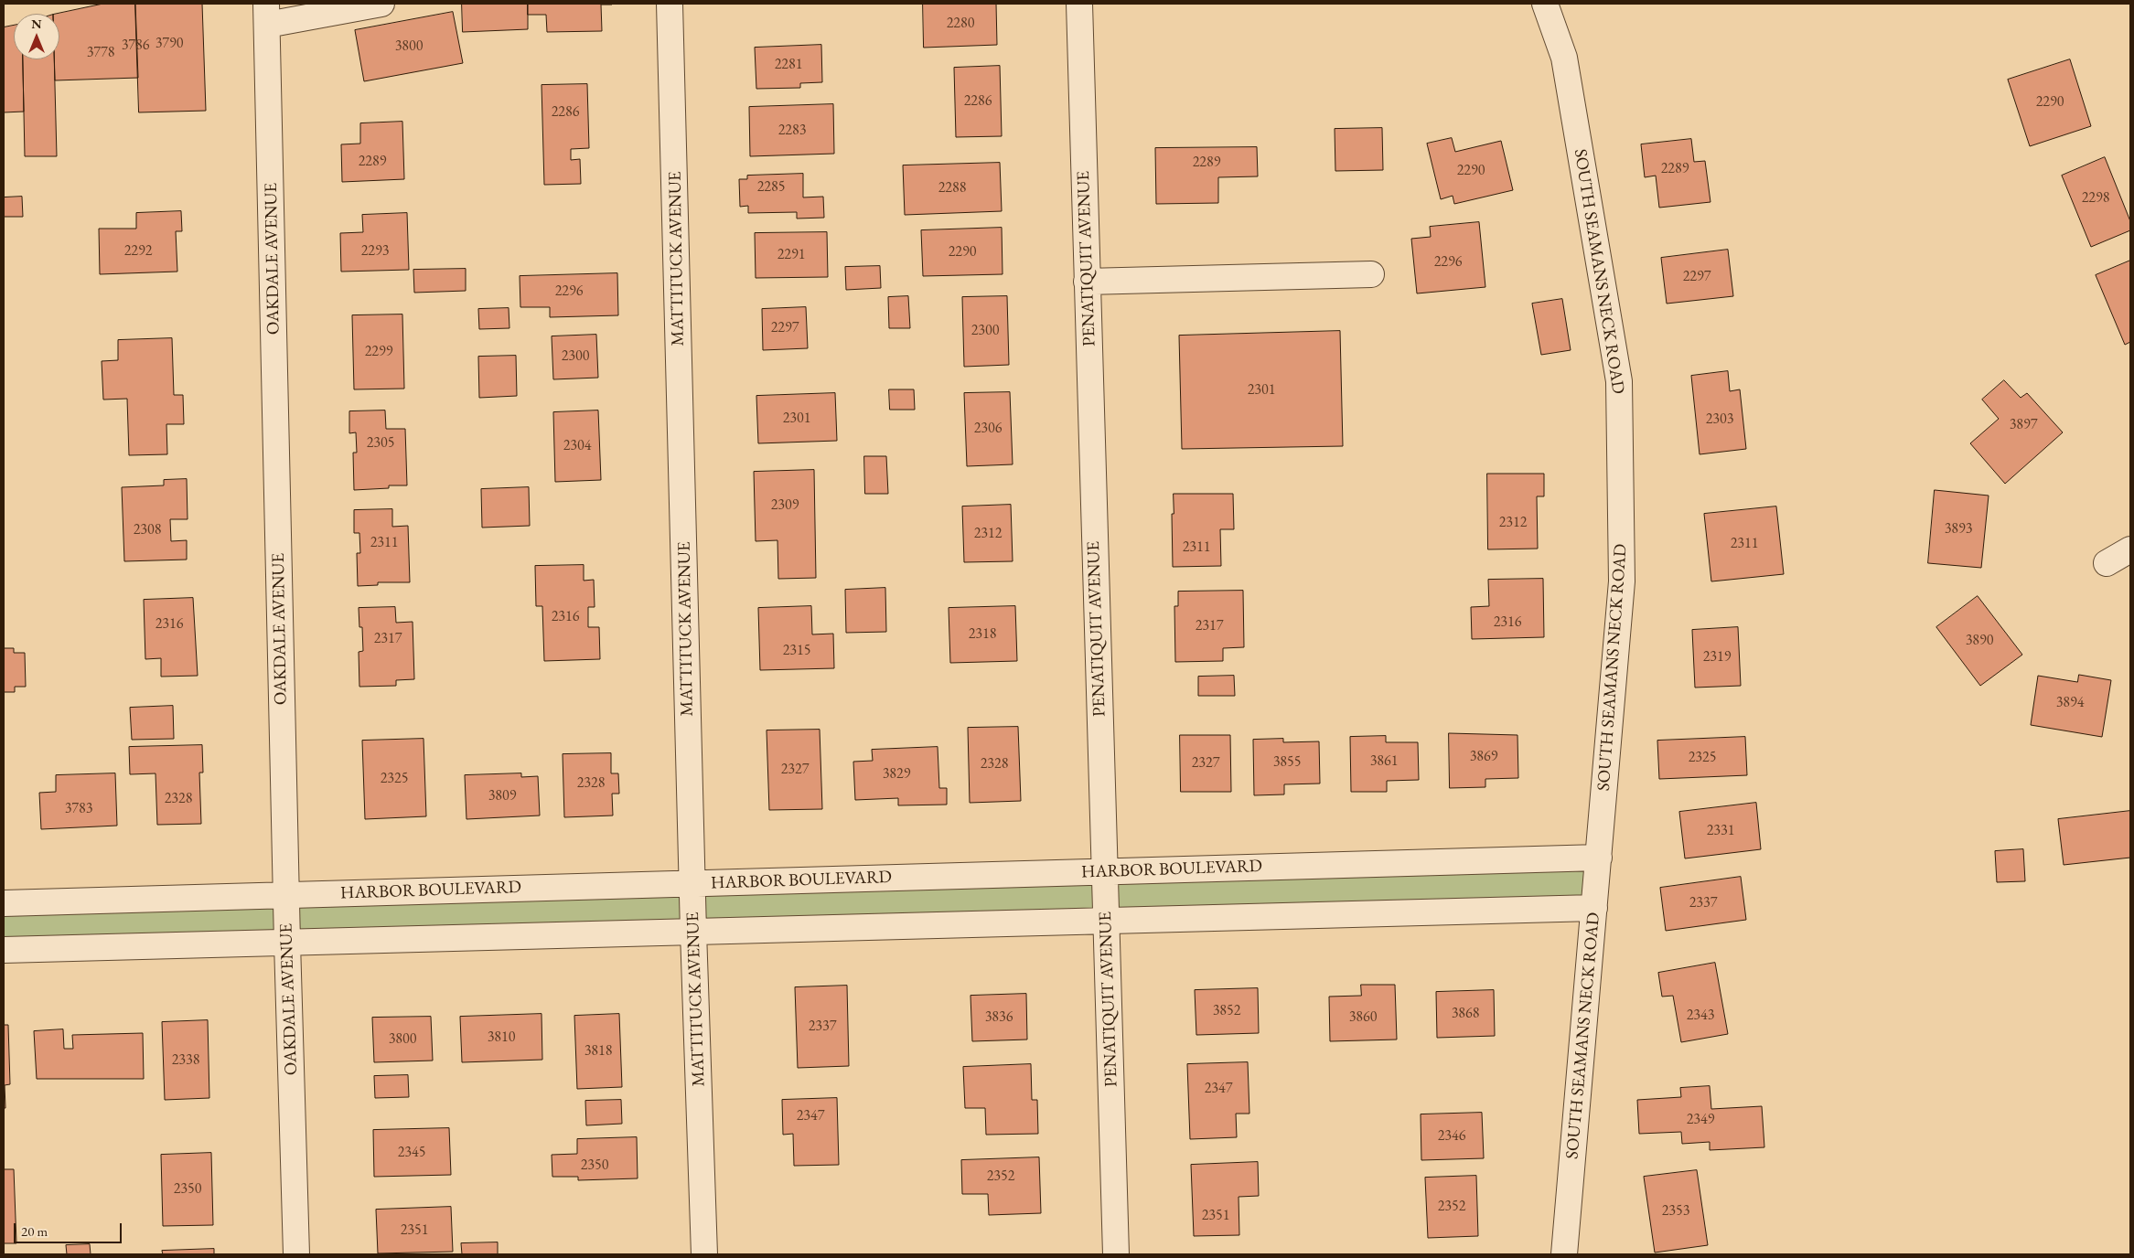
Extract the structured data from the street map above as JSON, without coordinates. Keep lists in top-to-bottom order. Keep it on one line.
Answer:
{"streets":{"street":["OAKDALE AVENUE","MATTITUCK AVENUE","PENATIQUIT AVENUE","SOUTH SEAMANS NECK ROAD","HARBOR BOULEVARD"]},"crossings":[["OAKDALE AVENUE","HARBOR BOULEVARD"],["MATTITUCK AVENUE","HARBOR BOULEVARD"],["PENATIQUIT AVENUE","HARBOR BOULEVARD"],["SOUTH SEAMANS NECK ROAD","HARBOR BOULEVARD"]],"house_numbers":["2280","3790","3786","3800","3778","2281","2286","2290","2286","2283","2289","2289","2289","2290","2285","2288","2298","2292","2293","2290","2291","2296","2297","2296","2297","2300","2299","2300","2301","2301","2303","3897","2306","2305","2304","2309","2312","3893","2308","2312","2311","2311","2311","2316","2316","2316","2317","2318","2317","3890","2315","2319","3894","3869","2325","3861","3855","2327","2328","2327","3829","2325","2328","3809","2328","3783","2331","2337","3852","3868","2343","3836","3860","2337","3810","3800","3818","2338","2347","2347","2349","2346","2345","2350","2352","2350","2352","2353","2351","2351"],"scale_bar":"20 m","north":"top"}
